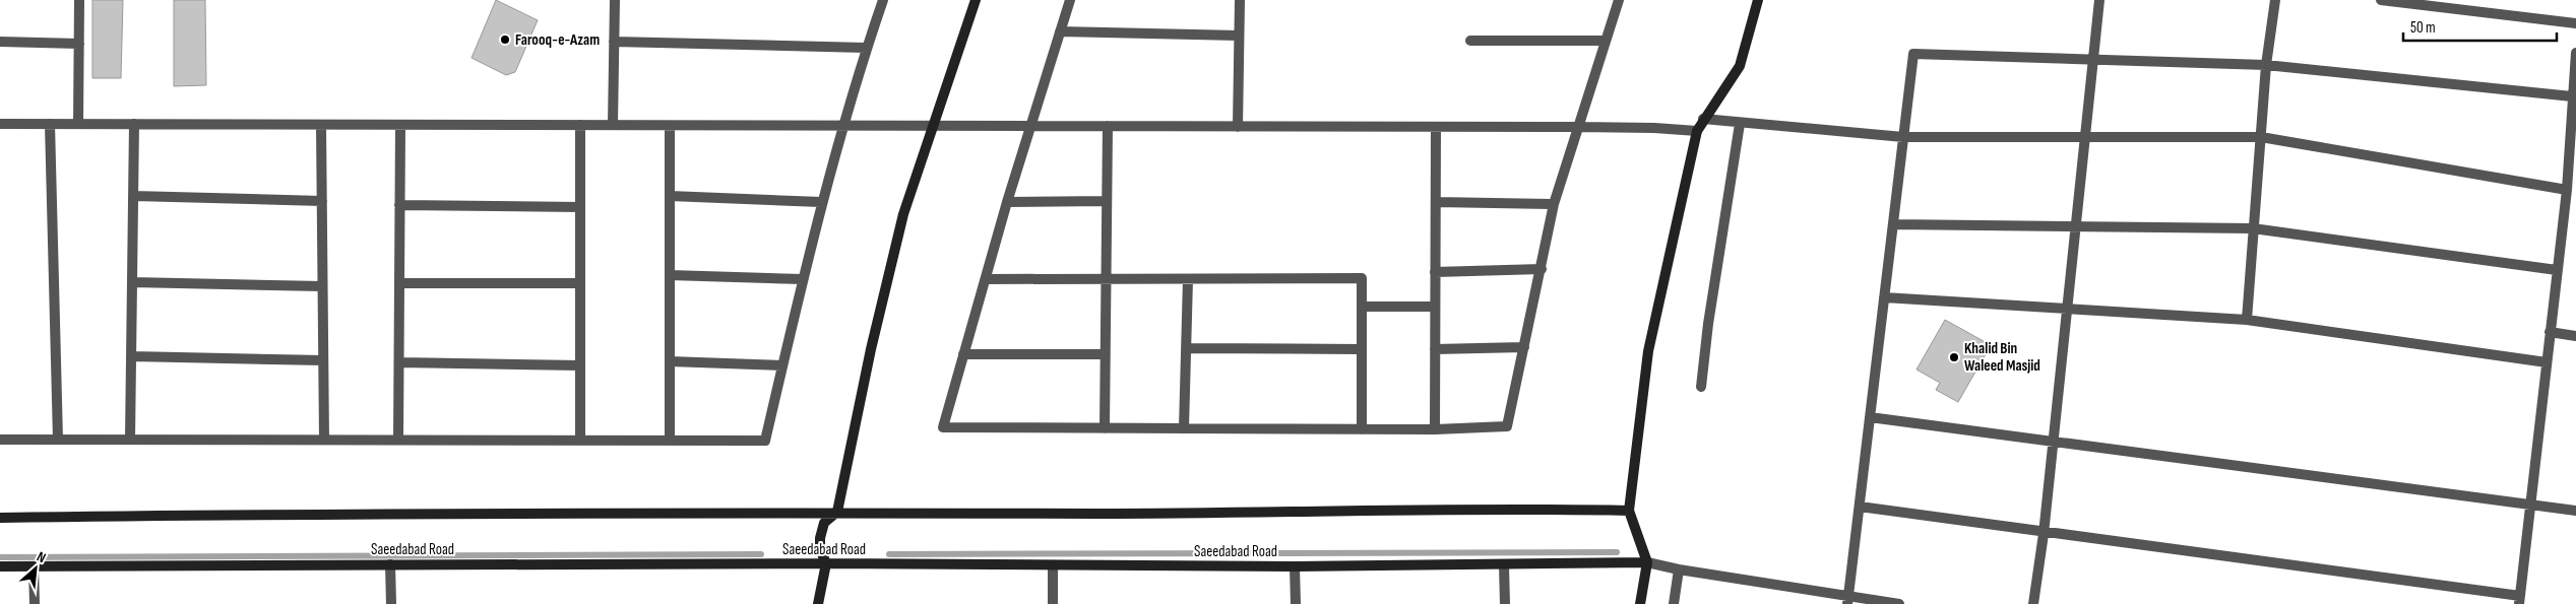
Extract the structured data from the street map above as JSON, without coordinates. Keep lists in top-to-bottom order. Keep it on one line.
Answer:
{"streets":{"street":["Saeedabad Road"]},"places":["Farooq-e-Azam","Khalid Bin Waleed Masjid"],"scale_bar":"50 m","north":"top right"}
